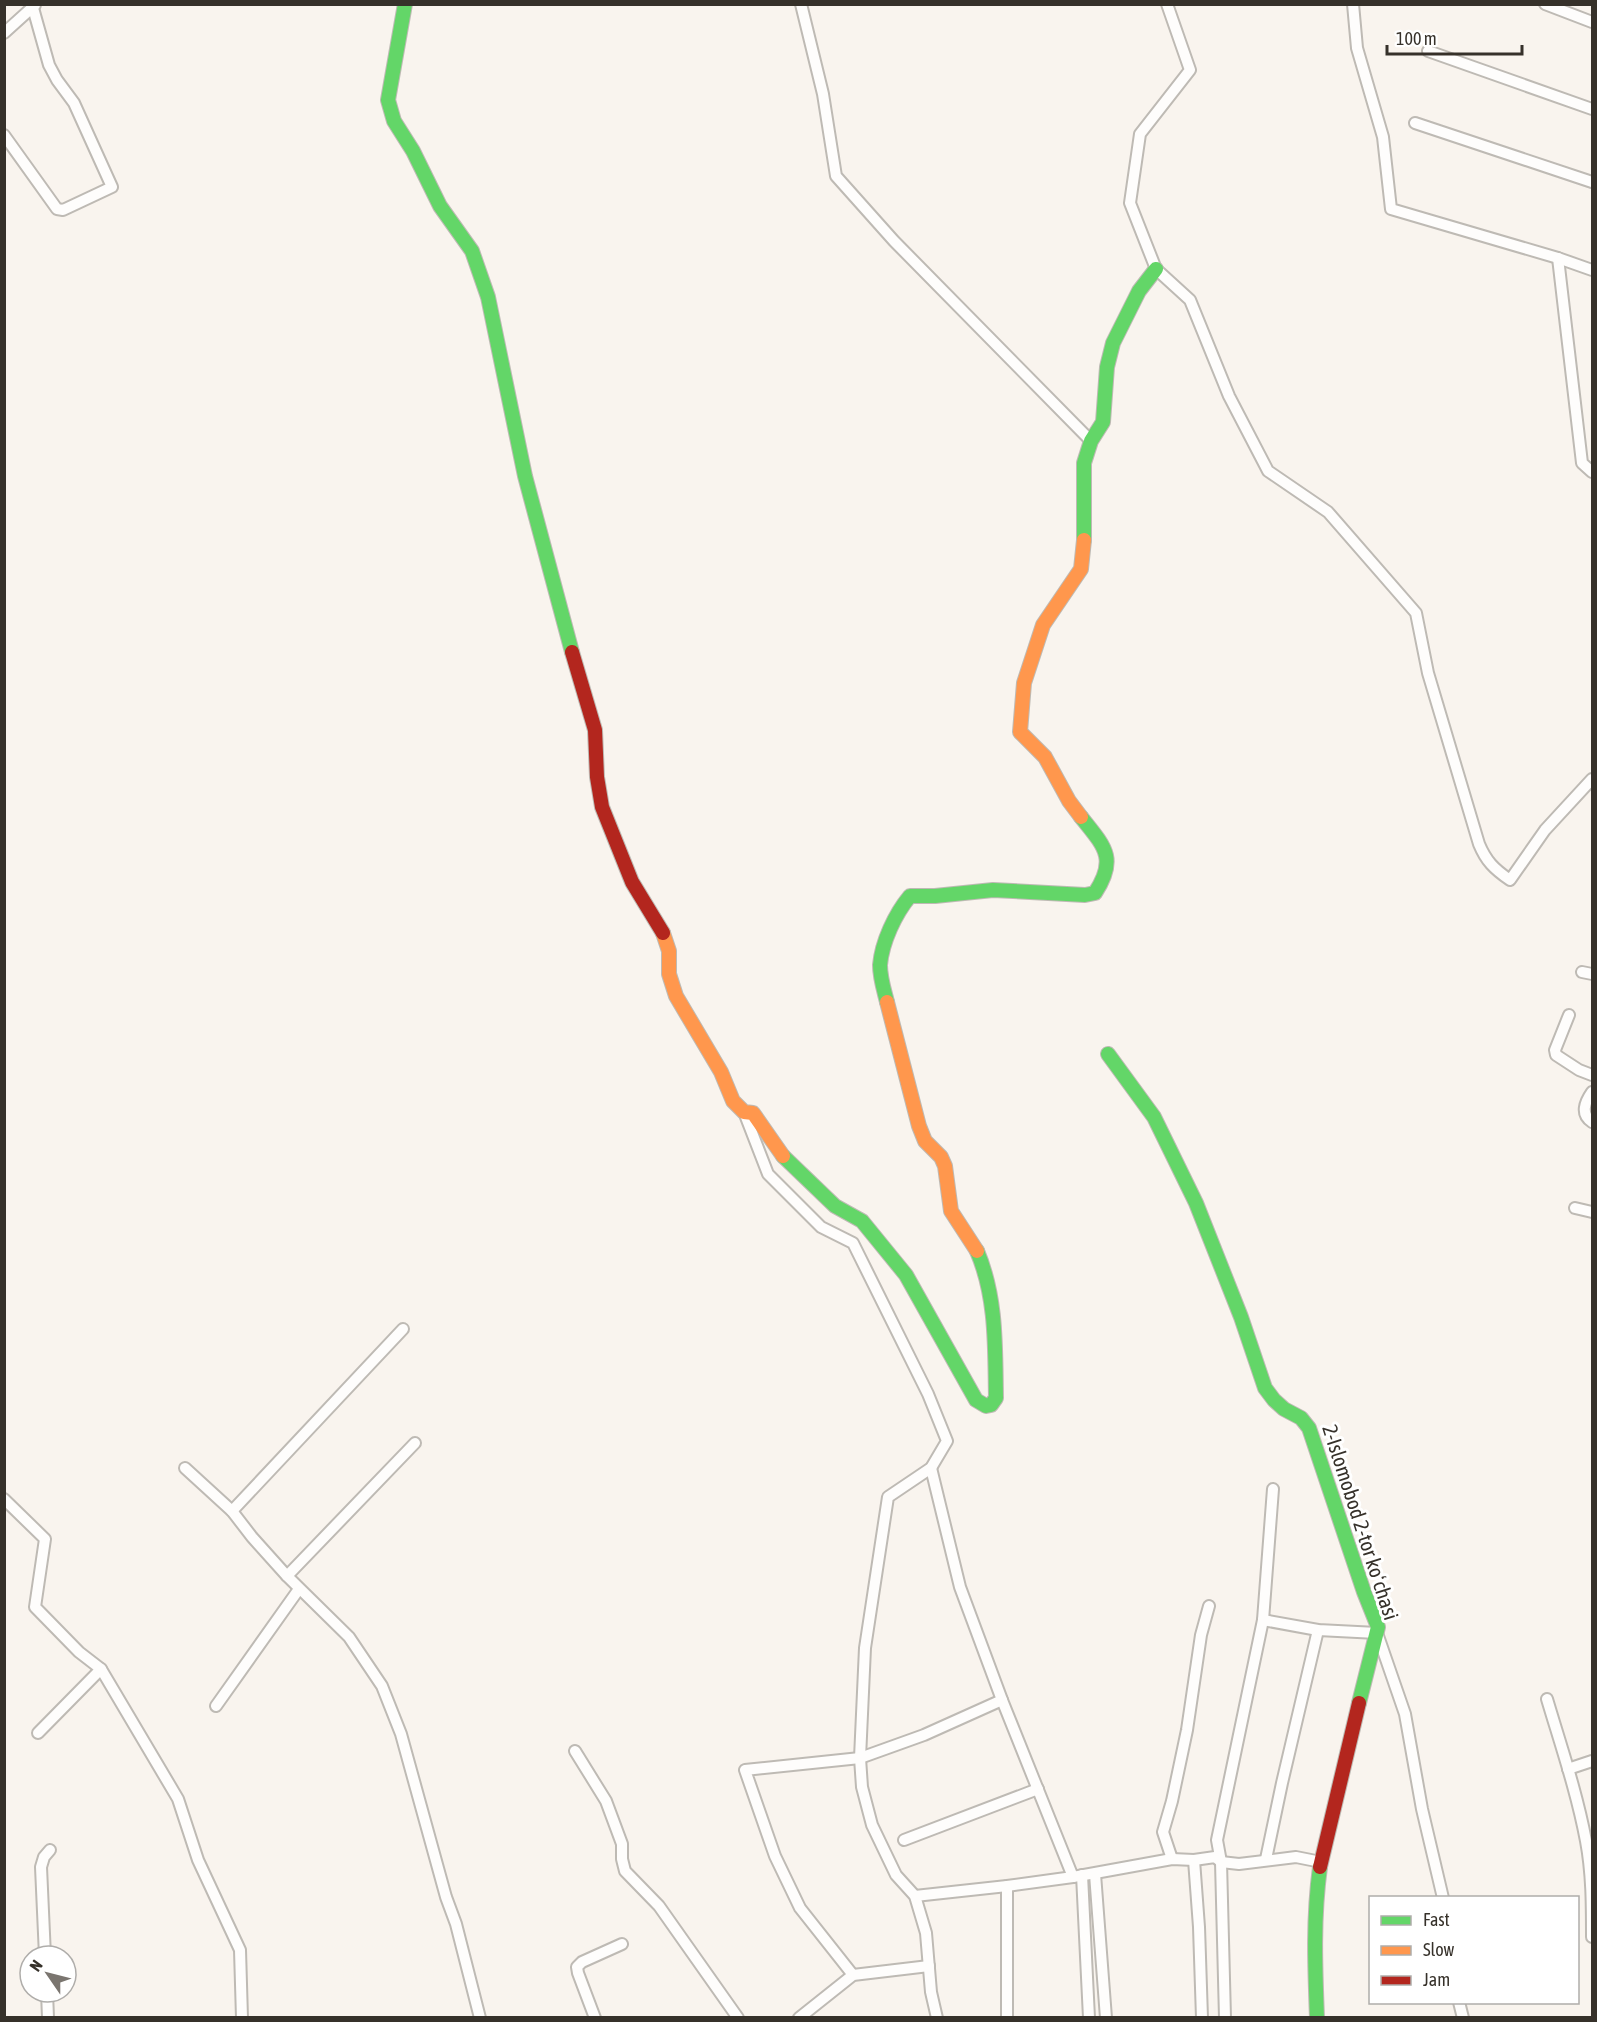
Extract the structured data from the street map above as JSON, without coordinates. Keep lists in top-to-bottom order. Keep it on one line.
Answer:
{"streets":{"street":["2-Islomobod 2-tor koʻchasi"]},"legend":["Fast","Slow","Jam"],"scale_bar":"100 m","north":"top left"}
